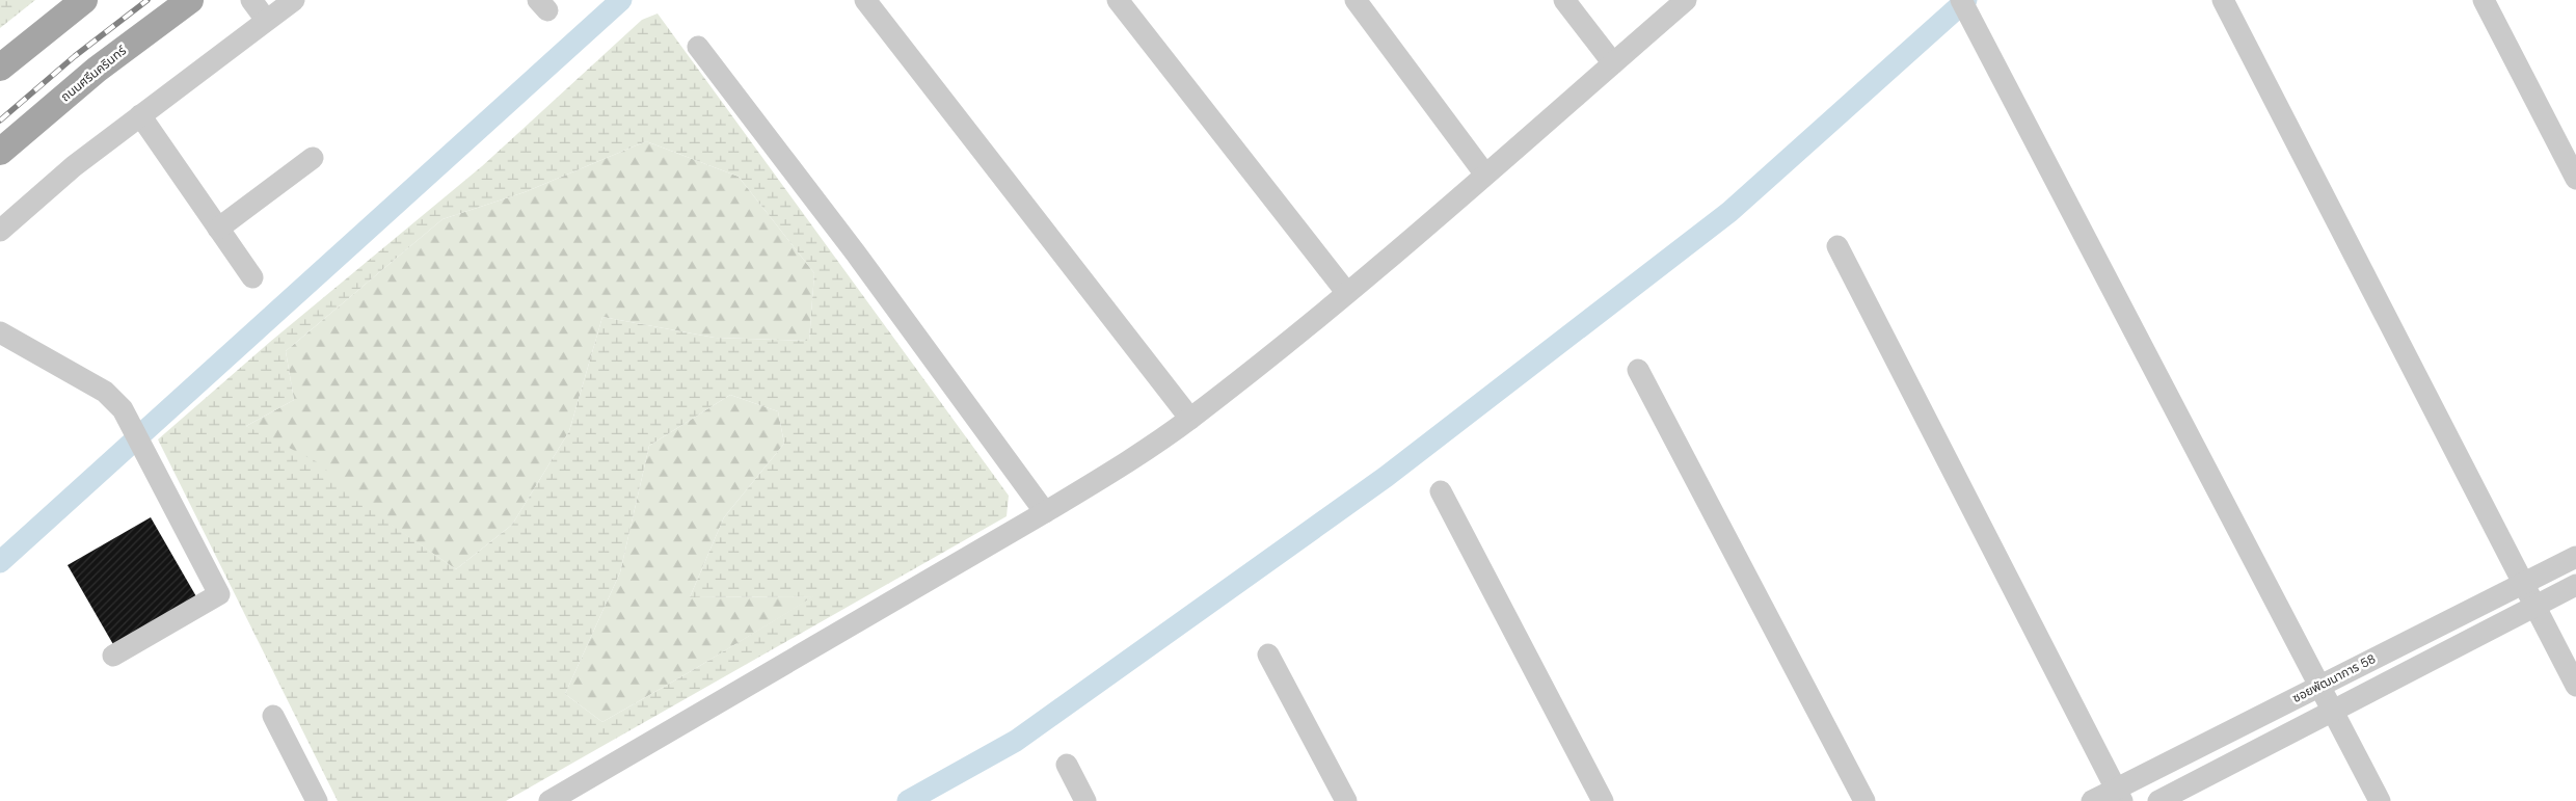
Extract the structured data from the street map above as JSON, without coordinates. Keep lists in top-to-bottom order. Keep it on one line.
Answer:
{"streets":{"main road":["ถนนศรีนครินทร์"],"street":["ซอยพัฒนาการ 58"]}}
